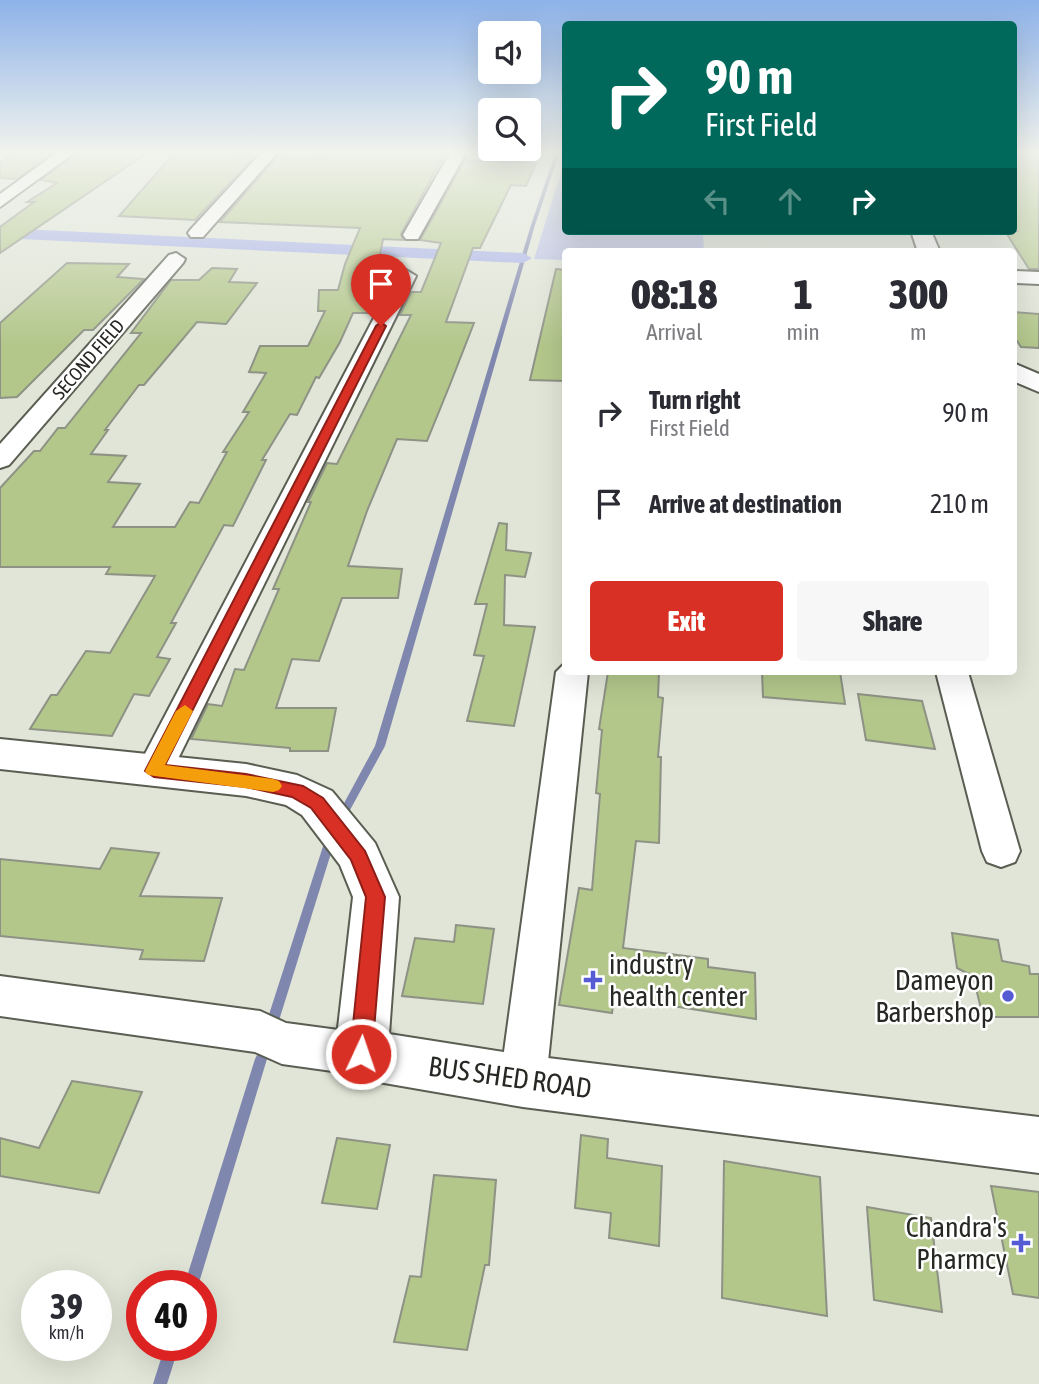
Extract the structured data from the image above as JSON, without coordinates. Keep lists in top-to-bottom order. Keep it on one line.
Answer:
{"streets":{"street":["SECOND FIELD","BUS SHED ROAD"]},"places":{"health":["industry health center","Chandra's Pharmcy"],"other":["Dameyon Barbershop"]},"page":{"turn":["90 m","First Field"],"eta":["08:18","Arrival","1","min","300","m"],"list":[{"name":"Turn right","note":"First Field","value":"90 m"},{"name":"Arrive at destination","value":"210 m"}],"buttons":["Exit","Share"],"speed":"39 km/h","limit":"40"}}
